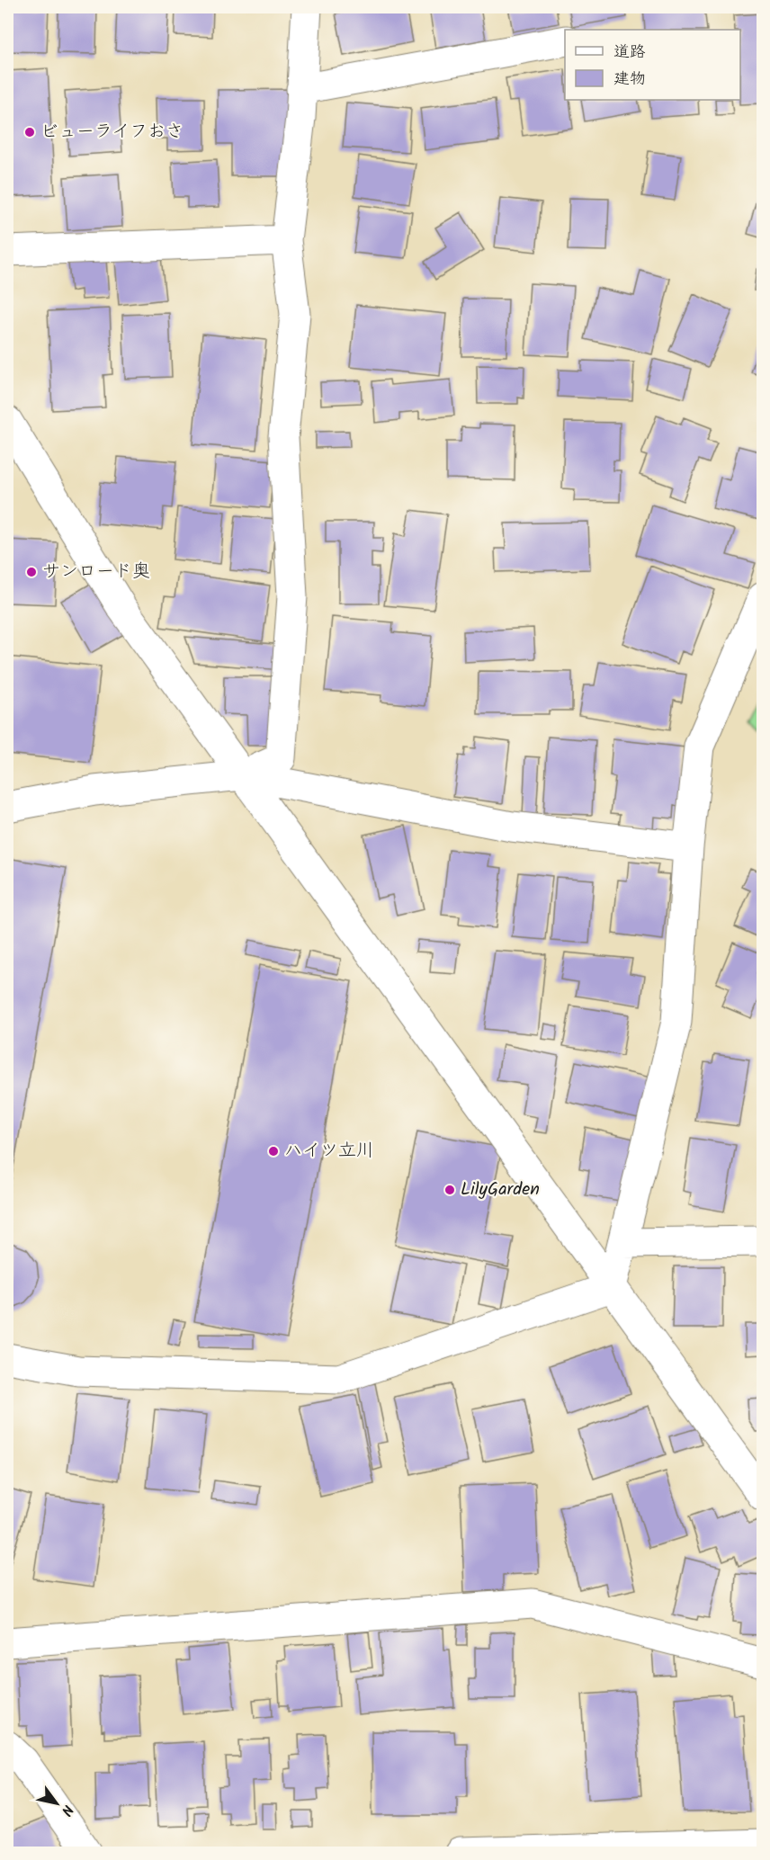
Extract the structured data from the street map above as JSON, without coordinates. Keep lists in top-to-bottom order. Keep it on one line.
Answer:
{"places":["ビューライフおさ","サンロード奥","ハイツ立川","LilyGarden"],"legend":["道路","建物"],"north":"bottom right"}
